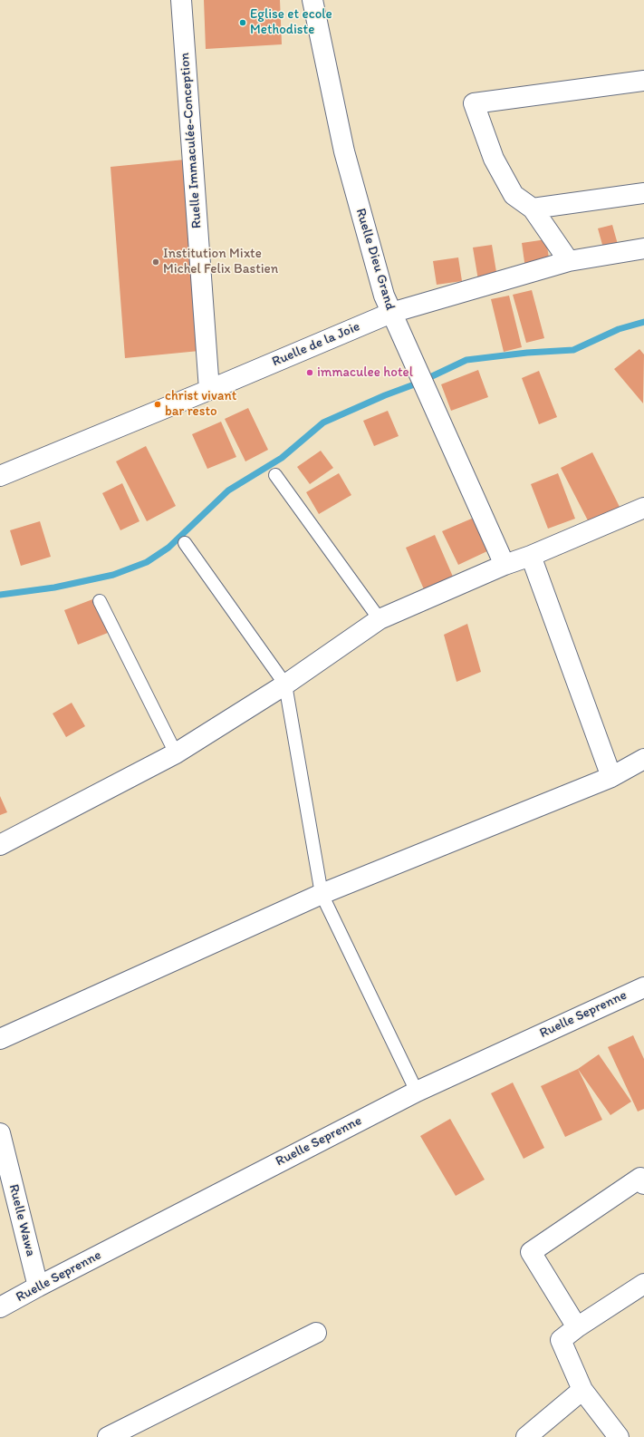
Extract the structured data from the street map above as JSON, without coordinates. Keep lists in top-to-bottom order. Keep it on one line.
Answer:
{"streets":{"street":["Ruelle Immaculée-Conception","Ruelle Dieu Grand","Ruelle de la Joie","Ruelle Seprenne","Ruelle Wawa"]},"crossings":[["Ruelle Immaculée-Conception","Ruelle de la Joie"],["Ruelle Dieu Grand","Ruelle de la Joie"],["Ruelle Seprenne","Ruelle Wawa"]],"places":["Eglise et ecole Methodiste","Institution Mixte Michel Felix Bastien","immaculee hotel","christ vivant bar resto"]}
